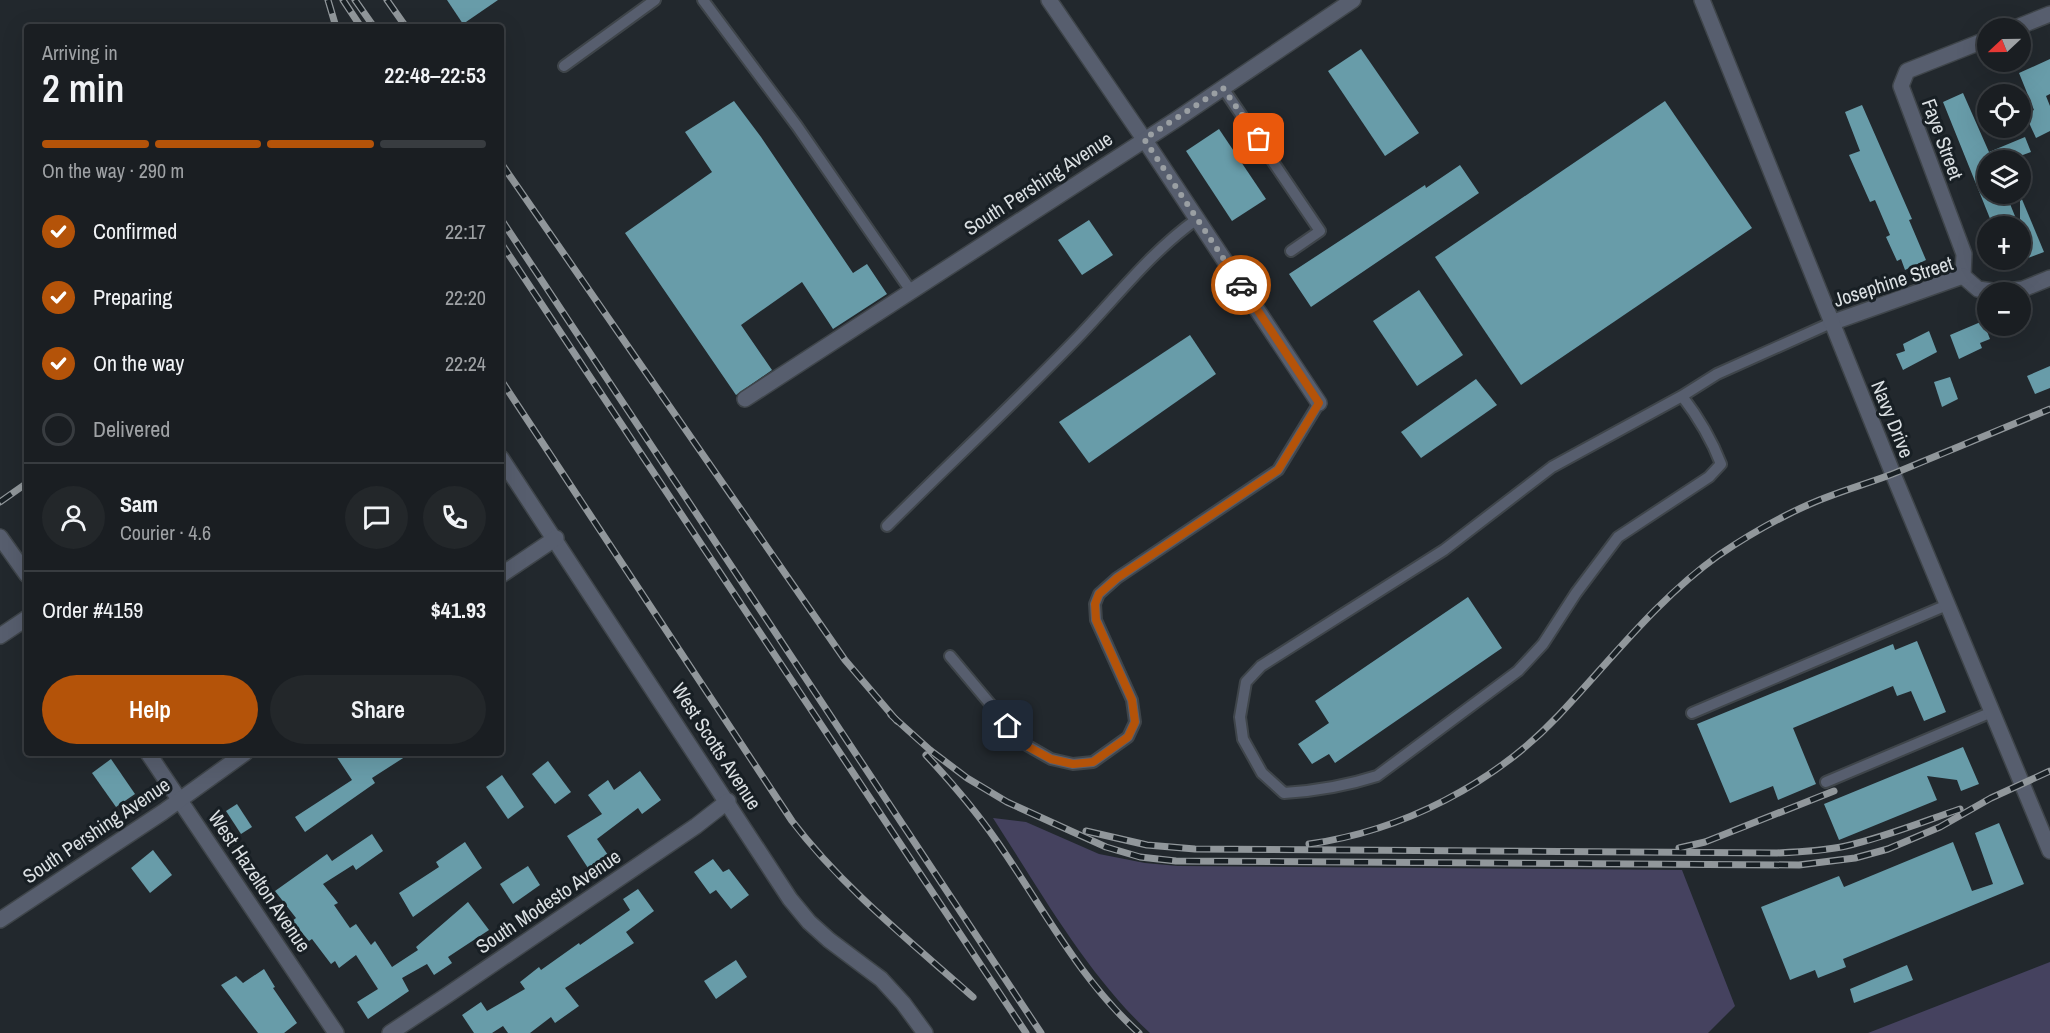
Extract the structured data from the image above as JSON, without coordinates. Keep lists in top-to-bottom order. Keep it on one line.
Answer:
{"streets":{"street":["Faye Street","South Pershing Avenue","Josephine Street","Navy Drive","West Scotts Avenue","West Hazelton Avenue","South Modesto Avenue"]},"crossings":[["Faye Street","Josephine Street"],["South Pershing Avenue","West Hazelton Avenue"],["Josephine Street","Navy Drive"],["West Scotts Avenue","South Modesto Avenue"]],"north":"left","page":{"map_buttons":["+","−"],"heading":["2 min","Arriving in","22:48–22:53"],"panel":["Sam","Courier · 4.6","Order #4159","$41.93"],"bar":"On the way · 290 m","list":[["Confirmed","22:17"],["Preparing","22:20"],["On the way","22:24"],"Delivered"],"buttons":["Help","Share"]}}
